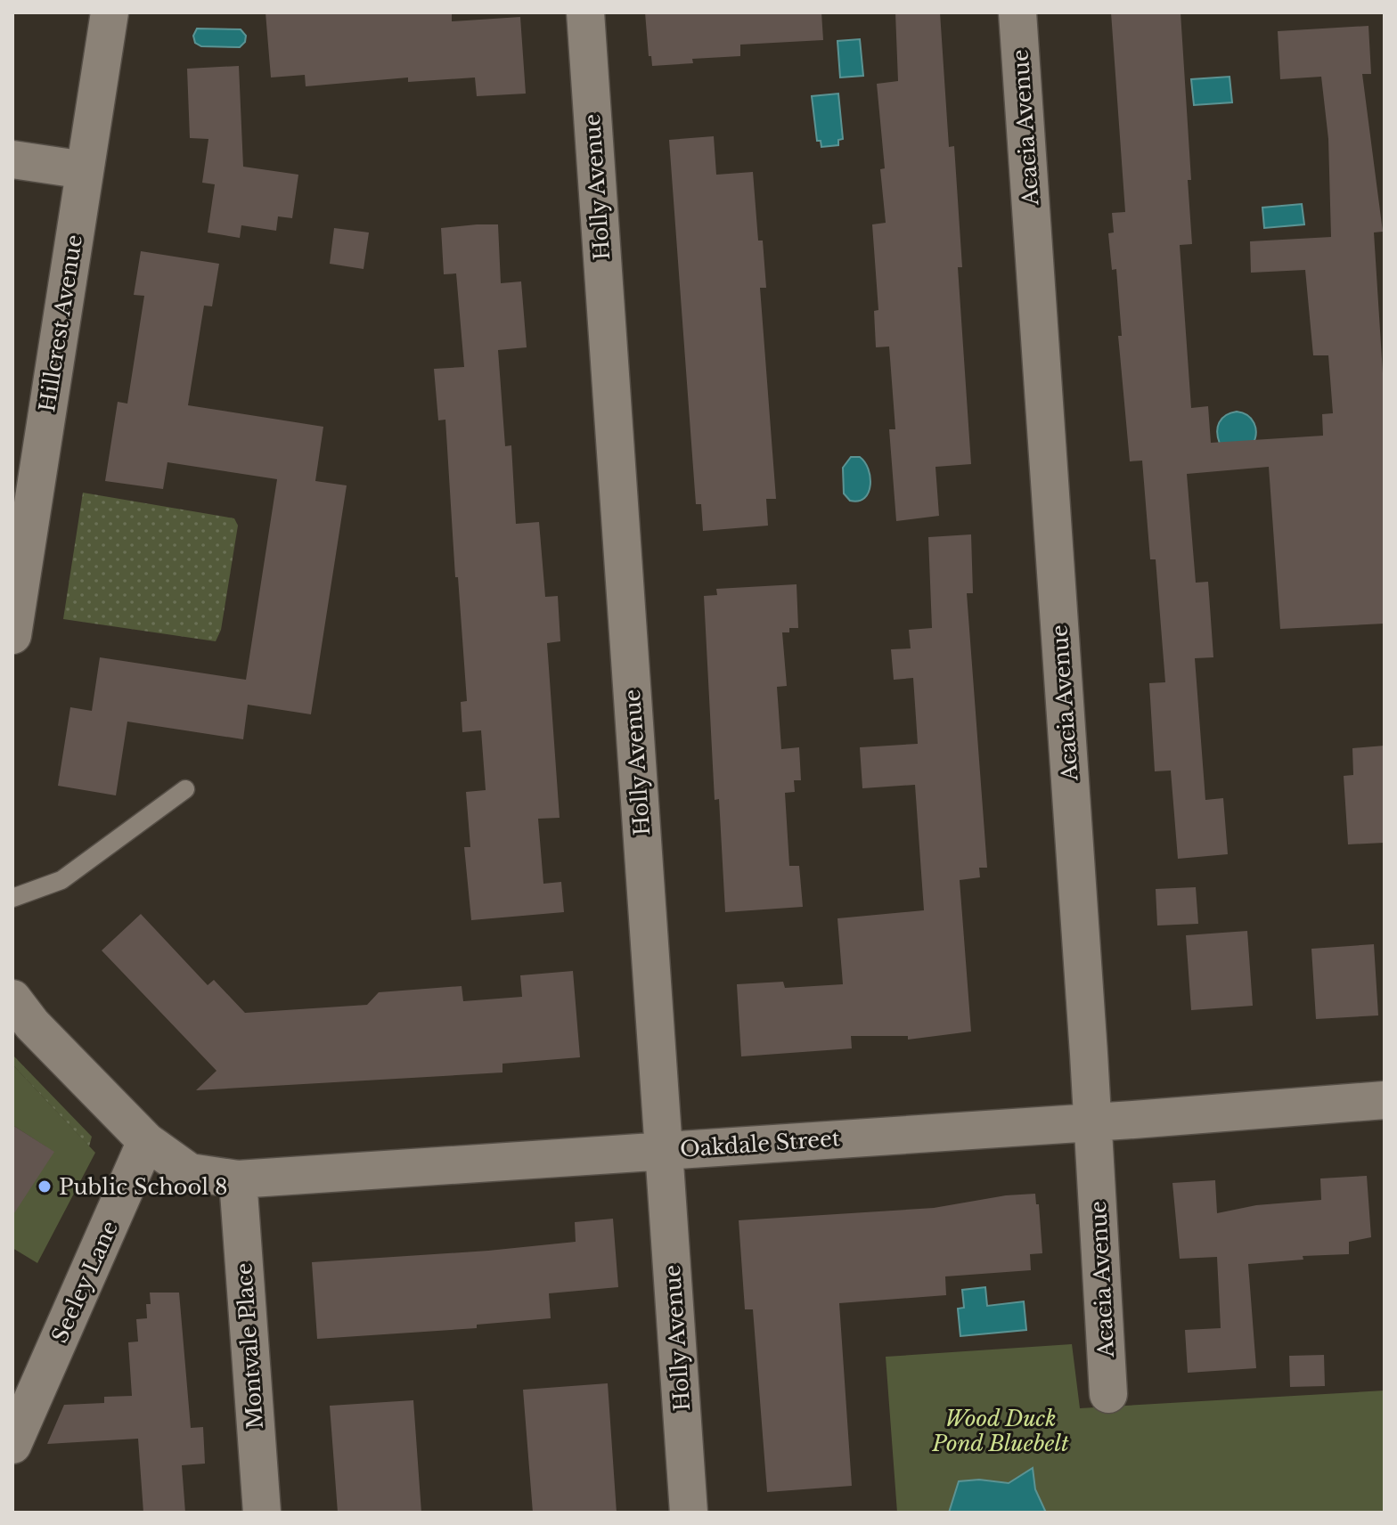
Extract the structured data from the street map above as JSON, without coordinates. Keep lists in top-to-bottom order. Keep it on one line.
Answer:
{"streets":{"street":["Acacia Avenue","Holly Avenue","Hillcrest Avenue","Oakdale Street","Seeley Lane","Montvale Place"]},"crossings":[["Acacia Avenue","Oakdale Street"],["Holly Avenue","Oakdale Street"],["Oakdale Street","Seeley Lane"],["Oakdale Street","Montvale Place"]],"parks":["Wood Duck Pond Bluebelt"],"places":["Public School 8"]}
